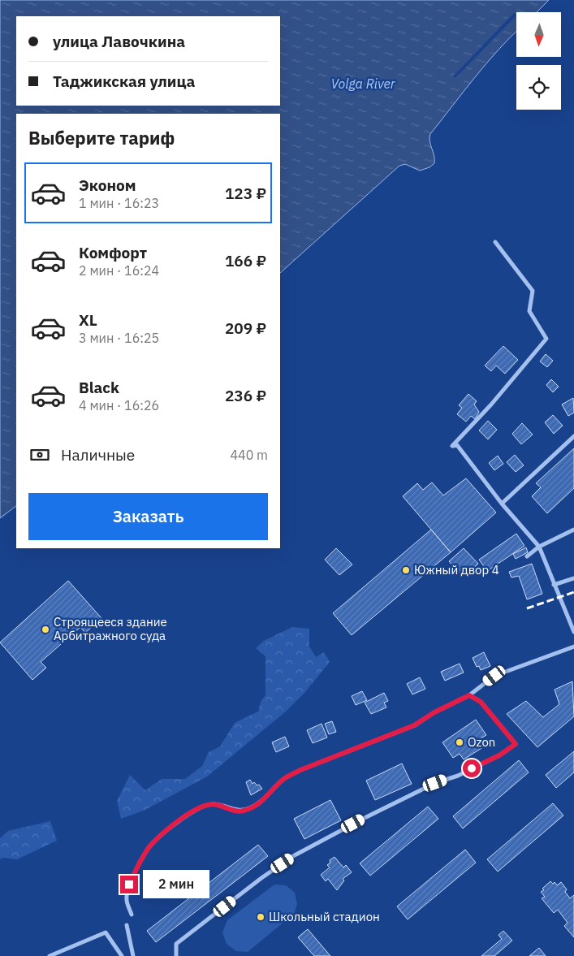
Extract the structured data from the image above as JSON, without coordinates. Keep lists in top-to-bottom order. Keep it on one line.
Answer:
{"water":["Volga River"],"places":["Южный двор 4","Строящееся здание Арбитражного суда","Ozon","Школьный стадион"],"north":"bottom","page":{"banner":["улица Лавочкина","Таджикская улица"],"heading":"Выберите тариф","list":[{"name":"Эконом","note":"1 мин · 16:23","value":"123 ₽"},{"name":"Комфорт","note":"2 мин · 16:24","value":"166 ₽"},{"name":"XL","note":"3 мин · 16:25","value":"209 ₽"},{"name":"Black","note":"4 мин · 16:26","value":"236 ₽"}],"pay":["Наличные","440 m"],"buttons":"Заказать","bubble":"2 мин"}}
